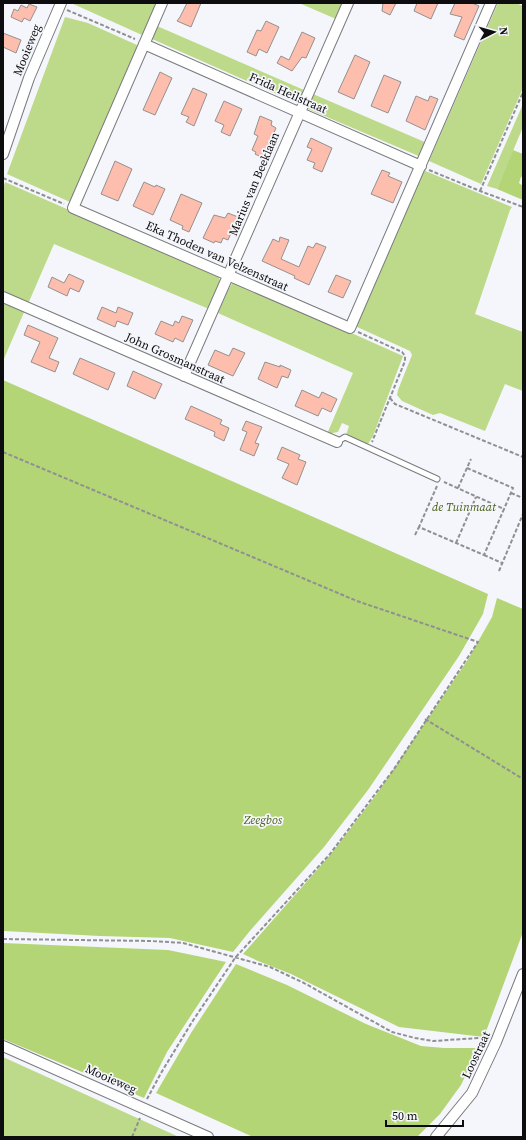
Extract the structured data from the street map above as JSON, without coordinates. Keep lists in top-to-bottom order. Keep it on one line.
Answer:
{"streets":{"street":["Mooieweg","Frida Heilstraat","Marius van Beeklaan","Eka Thoden van Velzenstraat","John Grosmanstraat","Loostraat"]},"crossings":[["Frida Heilstraat","Marius van Beeklaan"],["Marius van Beeklaan","Eka Thoden van Velzenstraat"],["Marius van Beeklaan","John Grosmanstraat"]],"parks":["de Tuinmaat","Zeegbos"],"scale_bar":"50 m","north":"right"}
